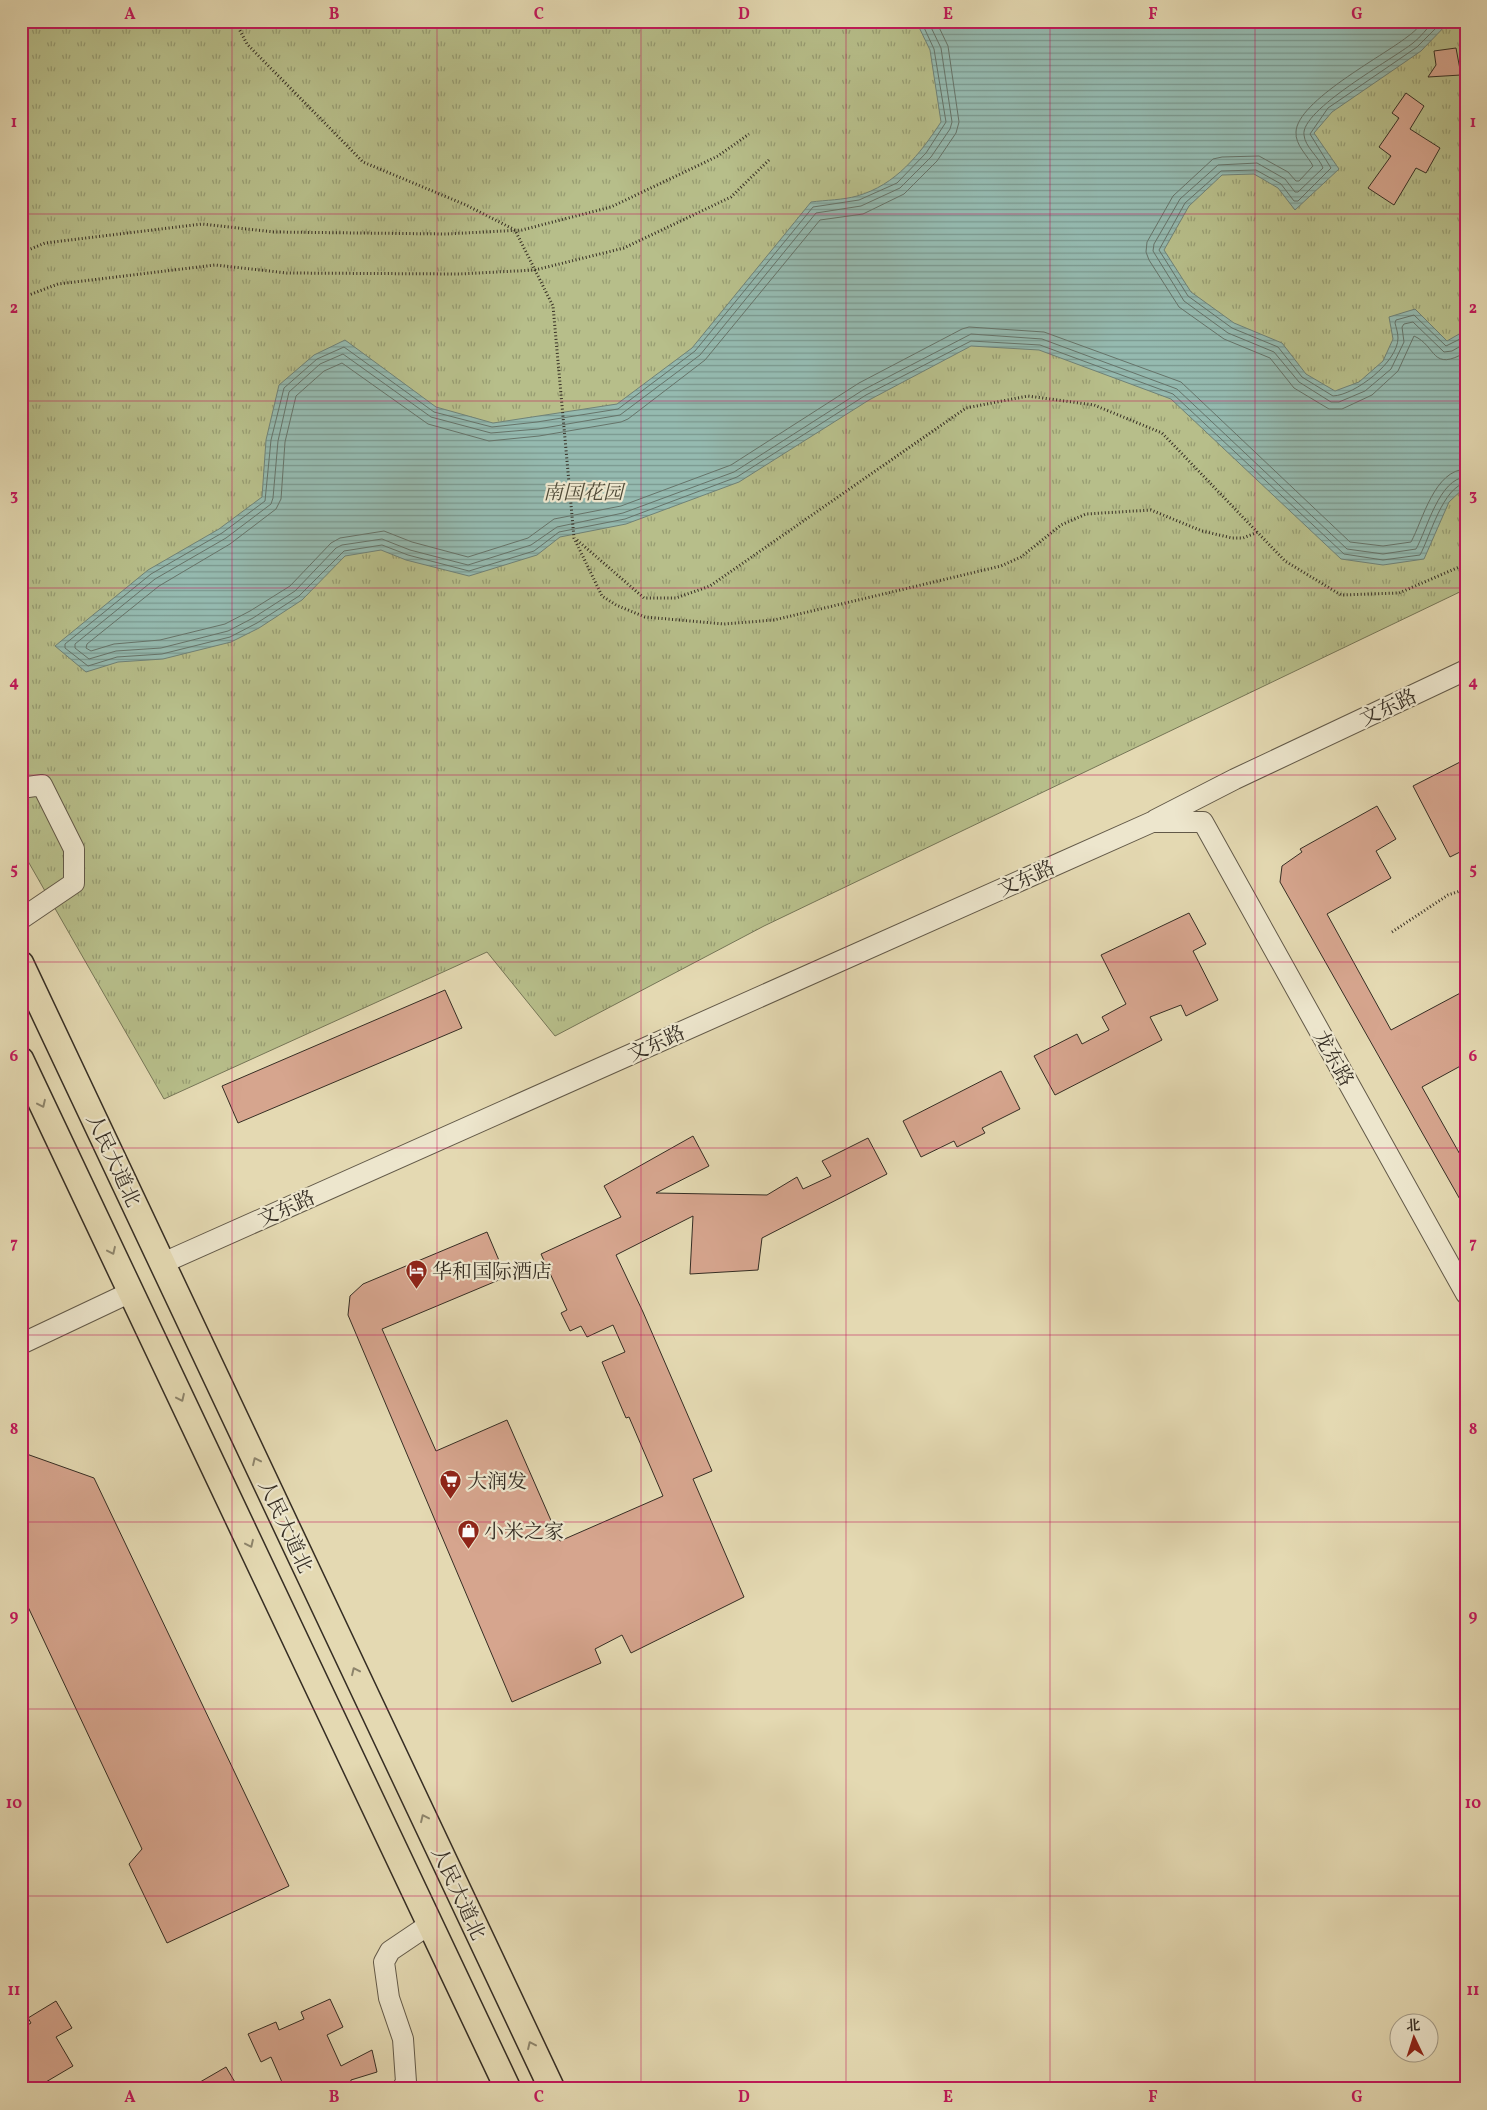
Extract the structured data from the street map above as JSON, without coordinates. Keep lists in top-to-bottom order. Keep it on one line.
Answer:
{"streets":{"main road":["人民大道北"],"street":["文东路","龙东路"]},"crossings":[["文东路","龙东路"],["文东路","人民大道北"]],"parks":["南国花园"],"places":{"hotel":["华和国际酒店"],"supermarket":["大润发"],"shop":["小米之家"]},"north":"top","grid":{"columns":["A","B","C","D","E","F","G"],"rows":["1","2","3","4","5","6","7","8","9","10","11"]}}
